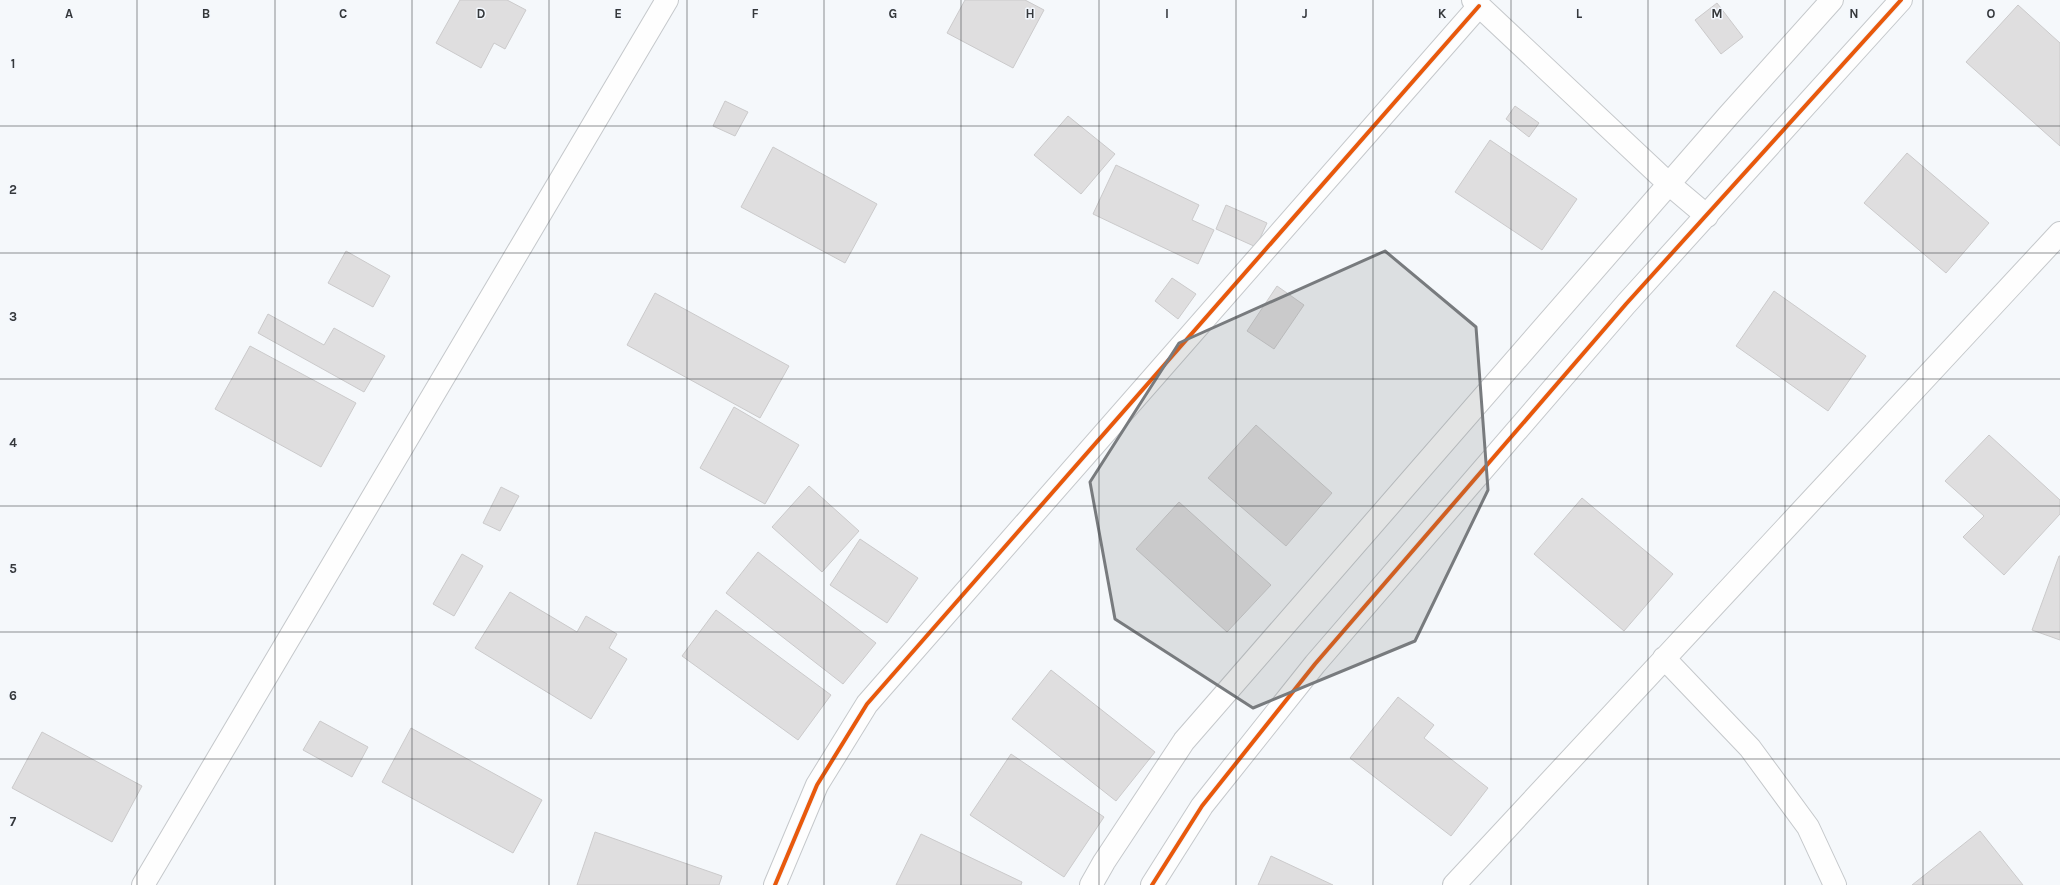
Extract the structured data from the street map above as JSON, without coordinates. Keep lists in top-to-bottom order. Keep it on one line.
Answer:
{"grid":{"columns":["A","B","C","D","E","F","G","H","I","J","K","L","M","N","O"],"rows":["1","2","3","4","5","6","7"]}}
